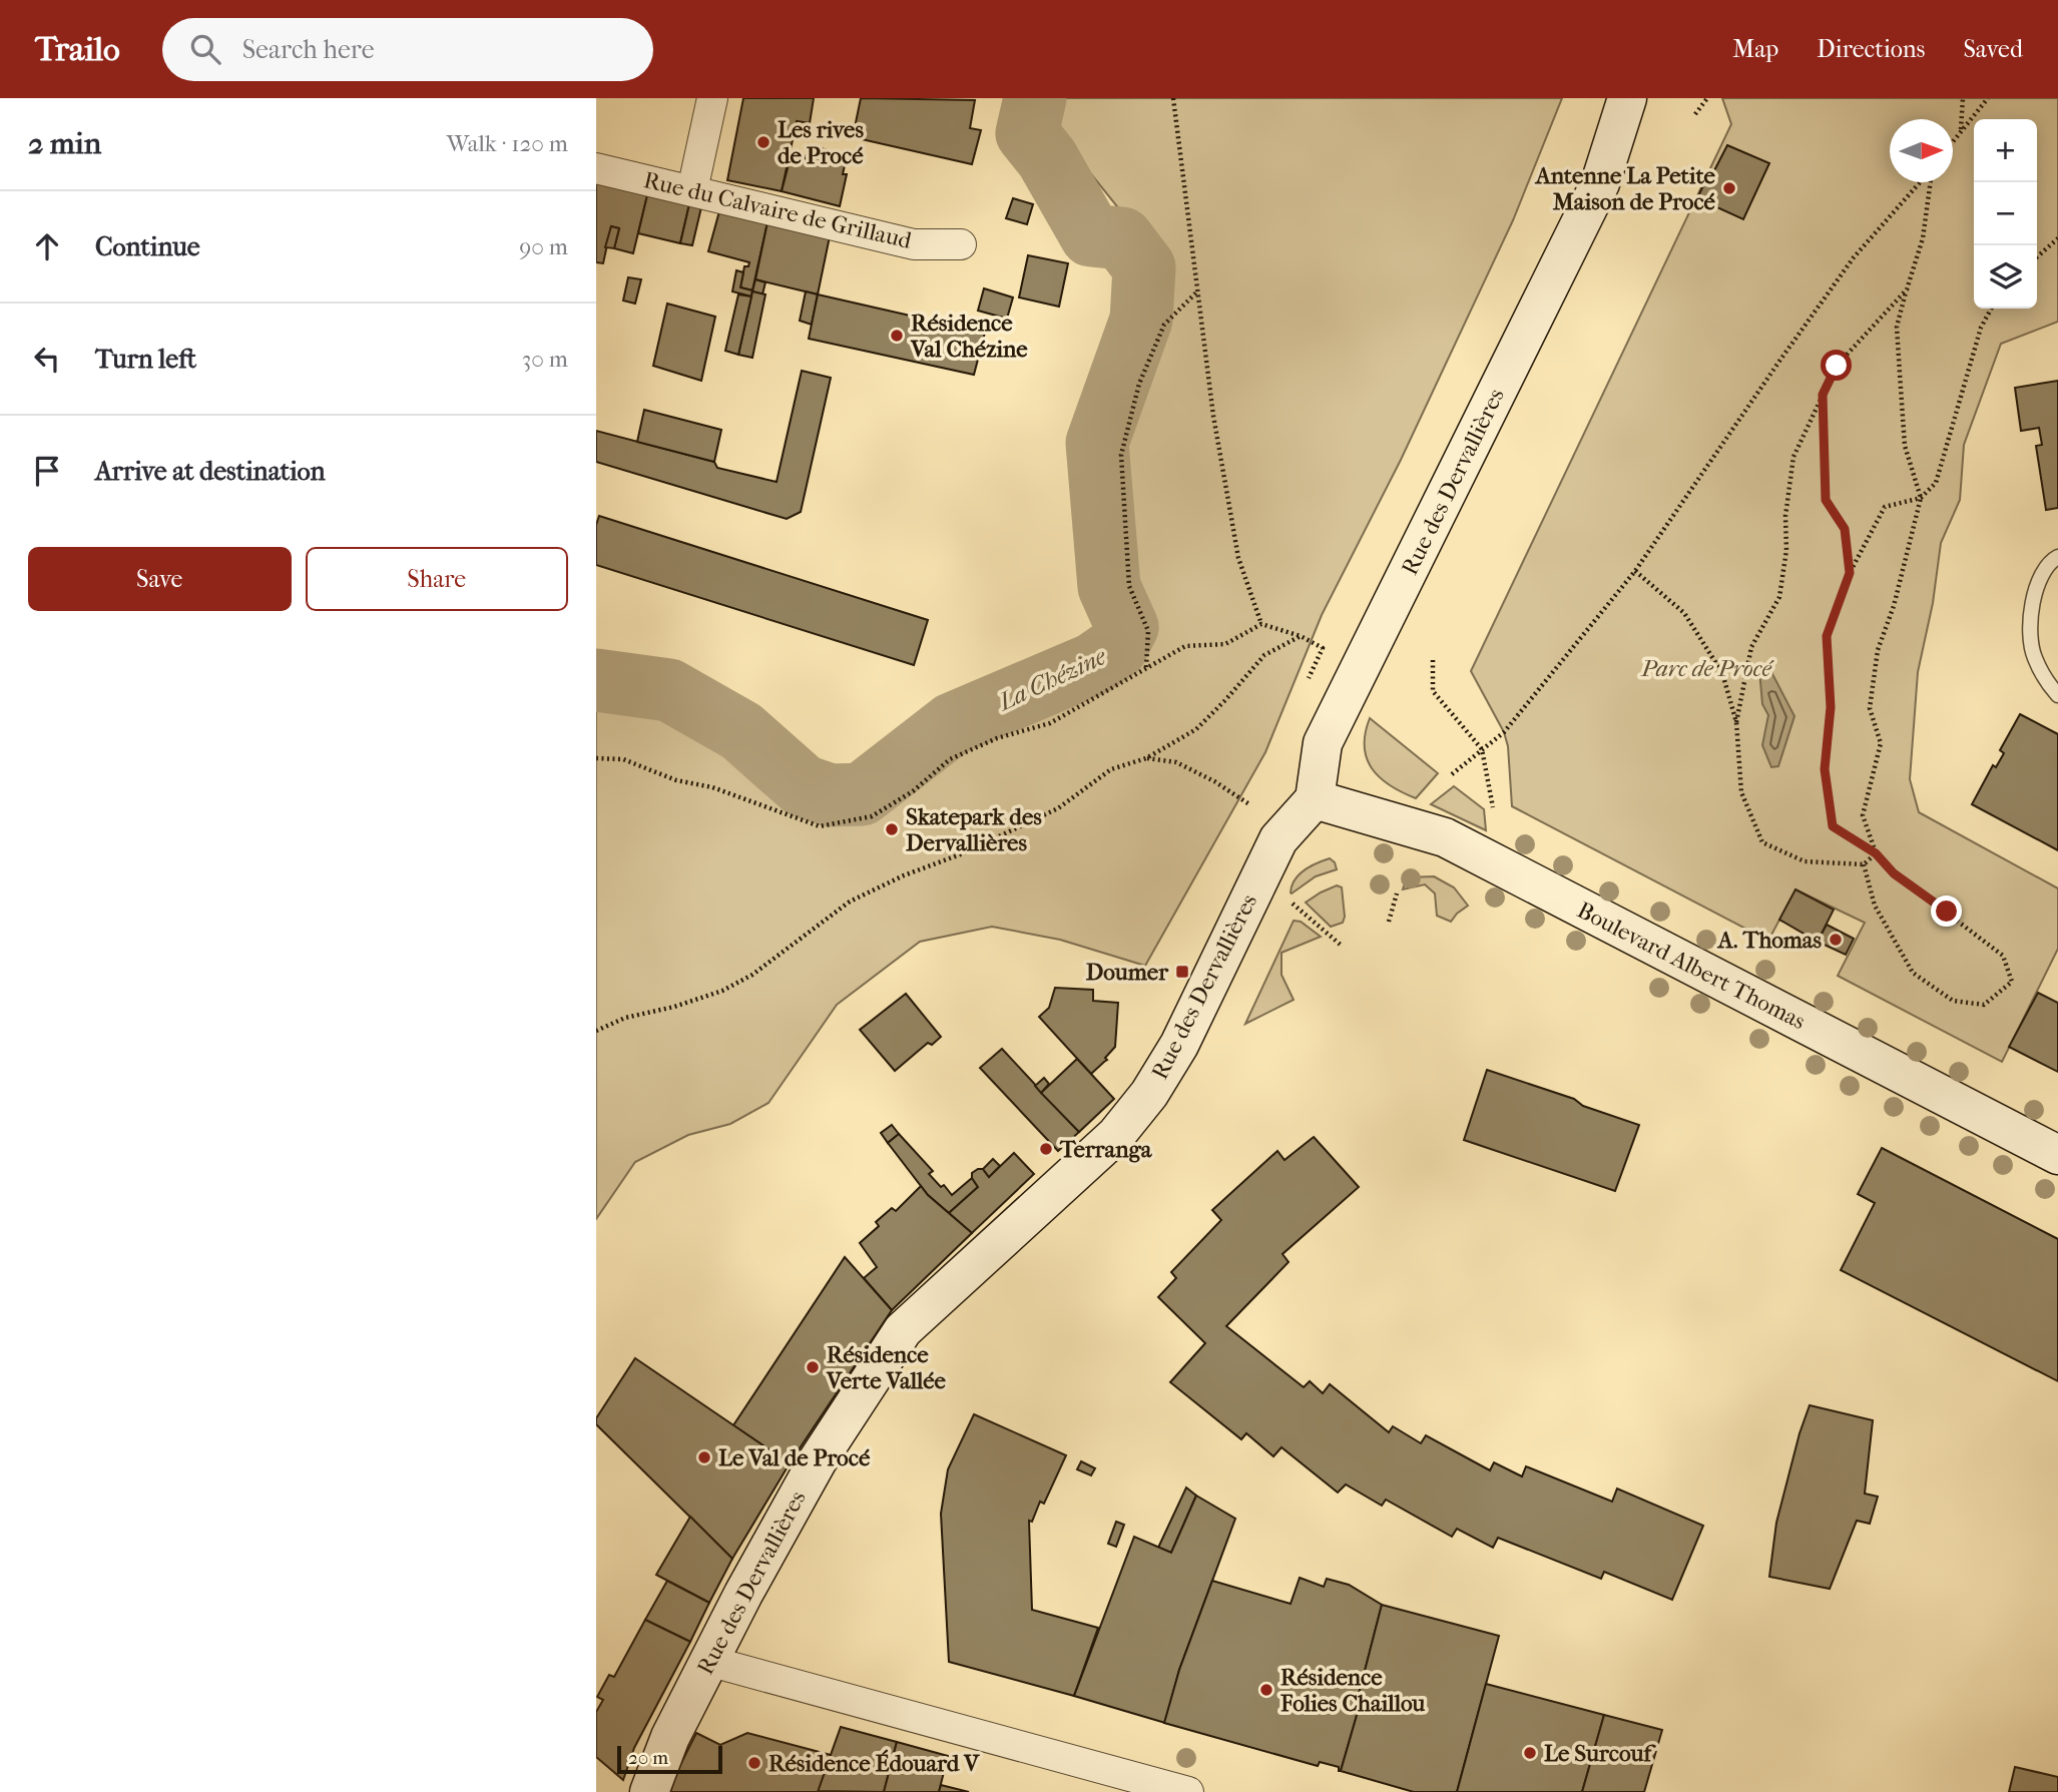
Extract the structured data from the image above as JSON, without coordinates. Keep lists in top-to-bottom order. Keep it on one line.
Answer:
{"streets":{"main road":["Rue des Dervallières","Boulevard Albert Thomas"],"street":["Rue du Calvaire de Grillaud"]},"crossings":[["Rue des Dervallières","Boulevard Albert Thomas"]],"water":["La Chézine"],"parks":["Parc de Procé"],"places":{"other":["Les rives de Procé","Antenne La Petite Maison de Procé","Résidence Val Chézine","Skatepark des Dervallières","A. Thomas","Terranga","Résidence Verte Vallée","Le Val de Procé","Résidence Folies Chaillou","Le Surcouf","Résidence Édouard V"],"transit":["Doumer"]},"scale_bar":"20 m","north":"right","page":{"header":"Trailo","search":"Search here","nav":["Map","Directions","Saved"],"heading":["2 min","Walk · 120 m"],"map_buttons":["+","−"],"list":[["Continue","90 m"],["Turn left","30 m"],"Arrive at destination"],"buttons":["Save","Share"],"scale":"20 m"}}
